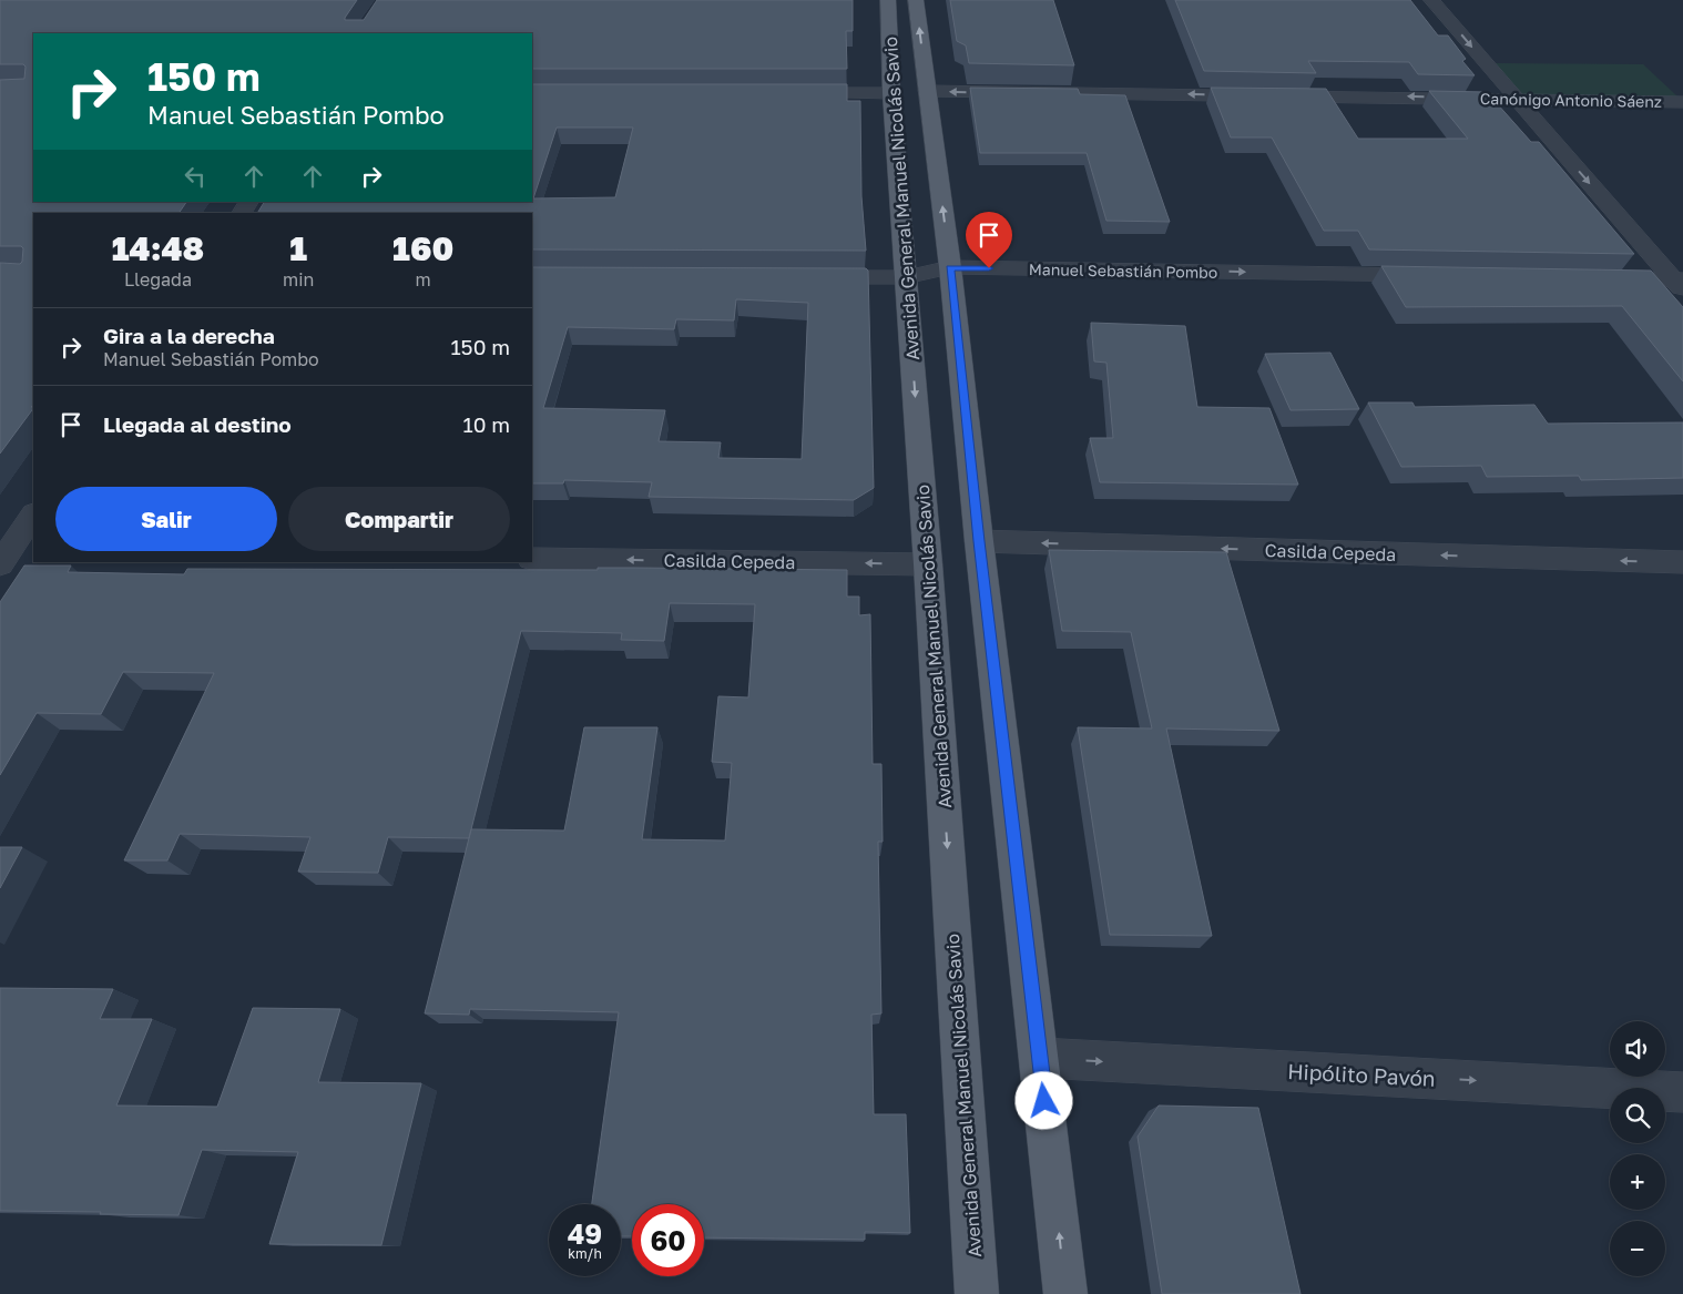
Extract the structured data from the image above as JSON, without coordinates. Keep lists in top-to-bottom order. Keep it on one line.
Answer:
{"streets":{"main road":["Avenida General Manuel Nicolás Savio"],"street":["Canónigo Antonio Sáenz","Manuel Sebastián Pombo","Casilda Cepeda","Hipólito Pavón"]},"crossings":[["Canónigo Antonio Sáenz","Avenida General Manuel Nicolás Savio"],["Avenida General Manuel Nicolás Savio","Manuel Sebastián Pombo"],["Avenida General Manuel Nicolás Savio","Casilda Cepeda"],["Avenida General Manuel Nicolás Savio","Hipólito Pavón"]],"one_way":["Canónigo Antonio Sáenz","Manuel Sebastián Pombo","Casilda Cepeda","Hipólito Pavón"],"page":{"turn":["150 m","Manuel Sebastián Pombo"],"eta":["14:48","Llegada","1","min","160","m"],"list":[{"name":"Gira a la derecha","note":"Manuel Sebastián Pombo","value":"150 m"},{"name":"Llegada al destino","value":"10 m"}],"buttons":["Salir","Compartir"],"map_buttons":["+","−"],"speed":"49 km/h","limit":"60"}}
